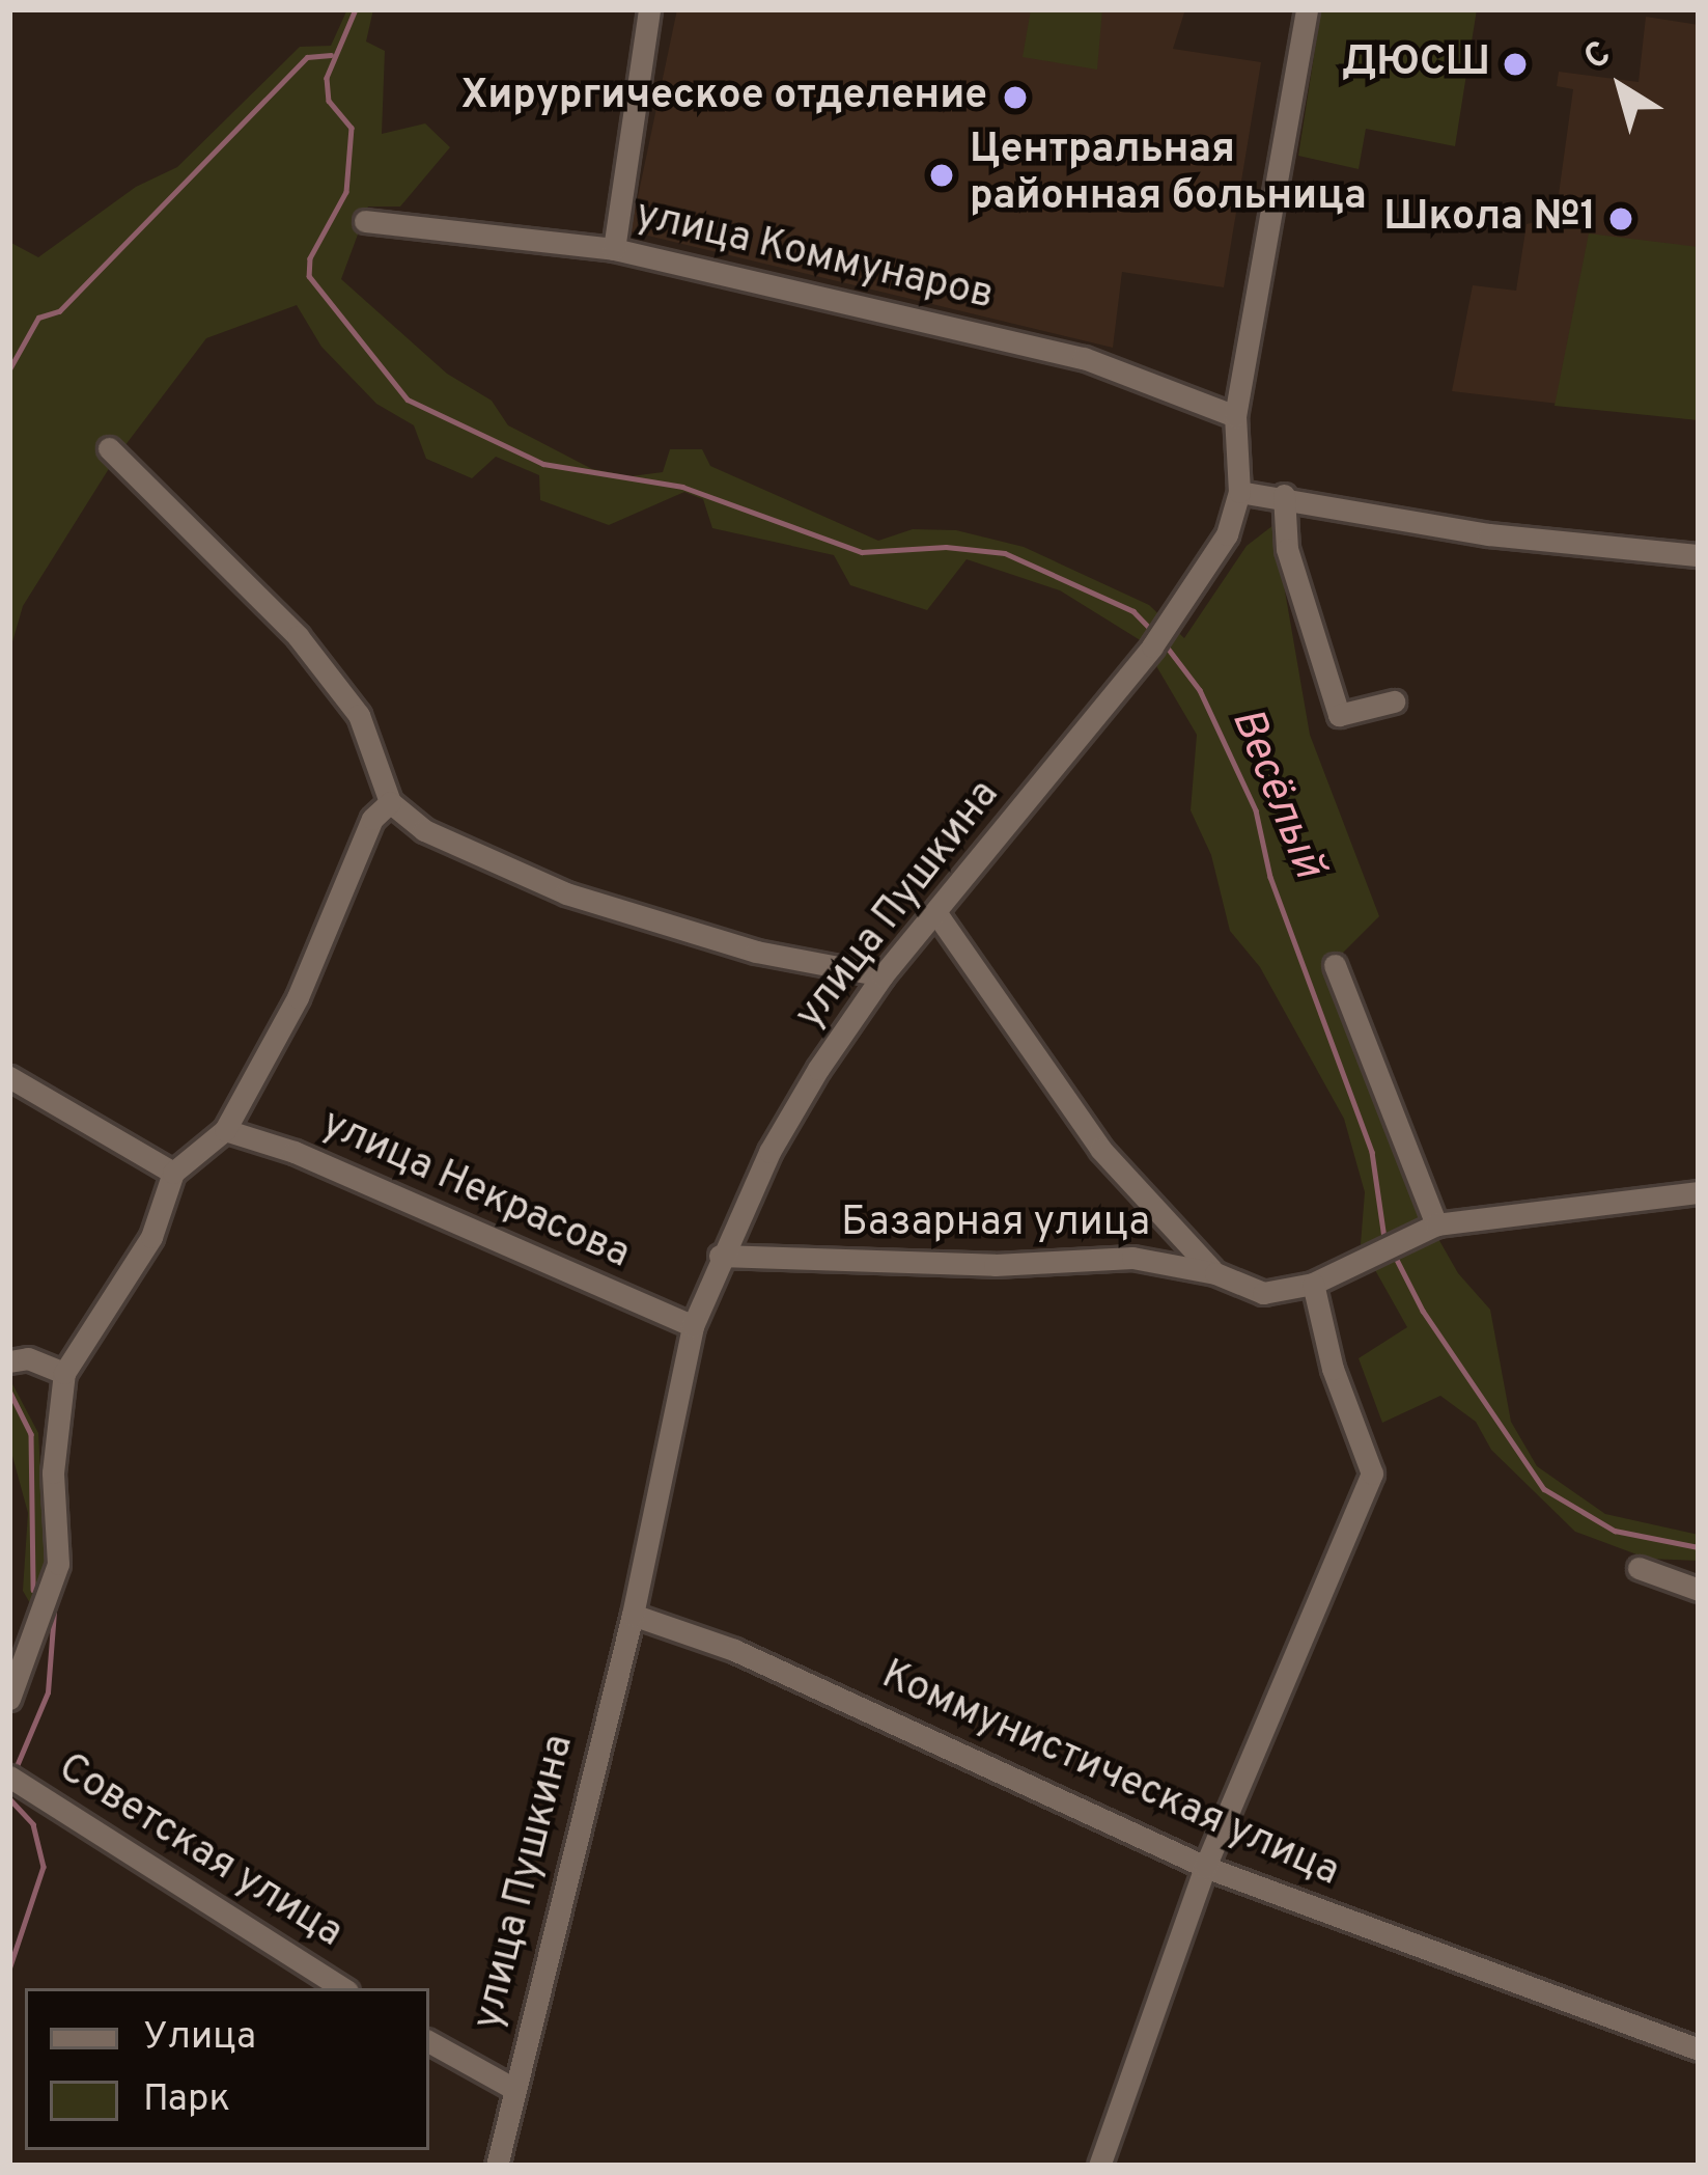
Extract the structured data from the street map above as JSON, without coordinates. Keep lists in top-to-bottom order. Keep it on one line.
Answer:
{"streets":{"street":["улица Коммунаров","улица Пушкина","улица Некрасова","Базарная улица","Коммунистическая улица","Советская улица"]},"crossings":[["улица Коммунаров","улица Пушкина"],["улица Пушкина","улица Некрасова"],["улица Пушкина","Базарная улица"],["улица Пушкина","Коммунистическая улица"]],"water":["Весёлый"],"places":["ДЮСШ","Хирургическое отделение","Центральная районная больница","Школа №1"],"legend":["Улица","Парк"],"north":"top left"}
